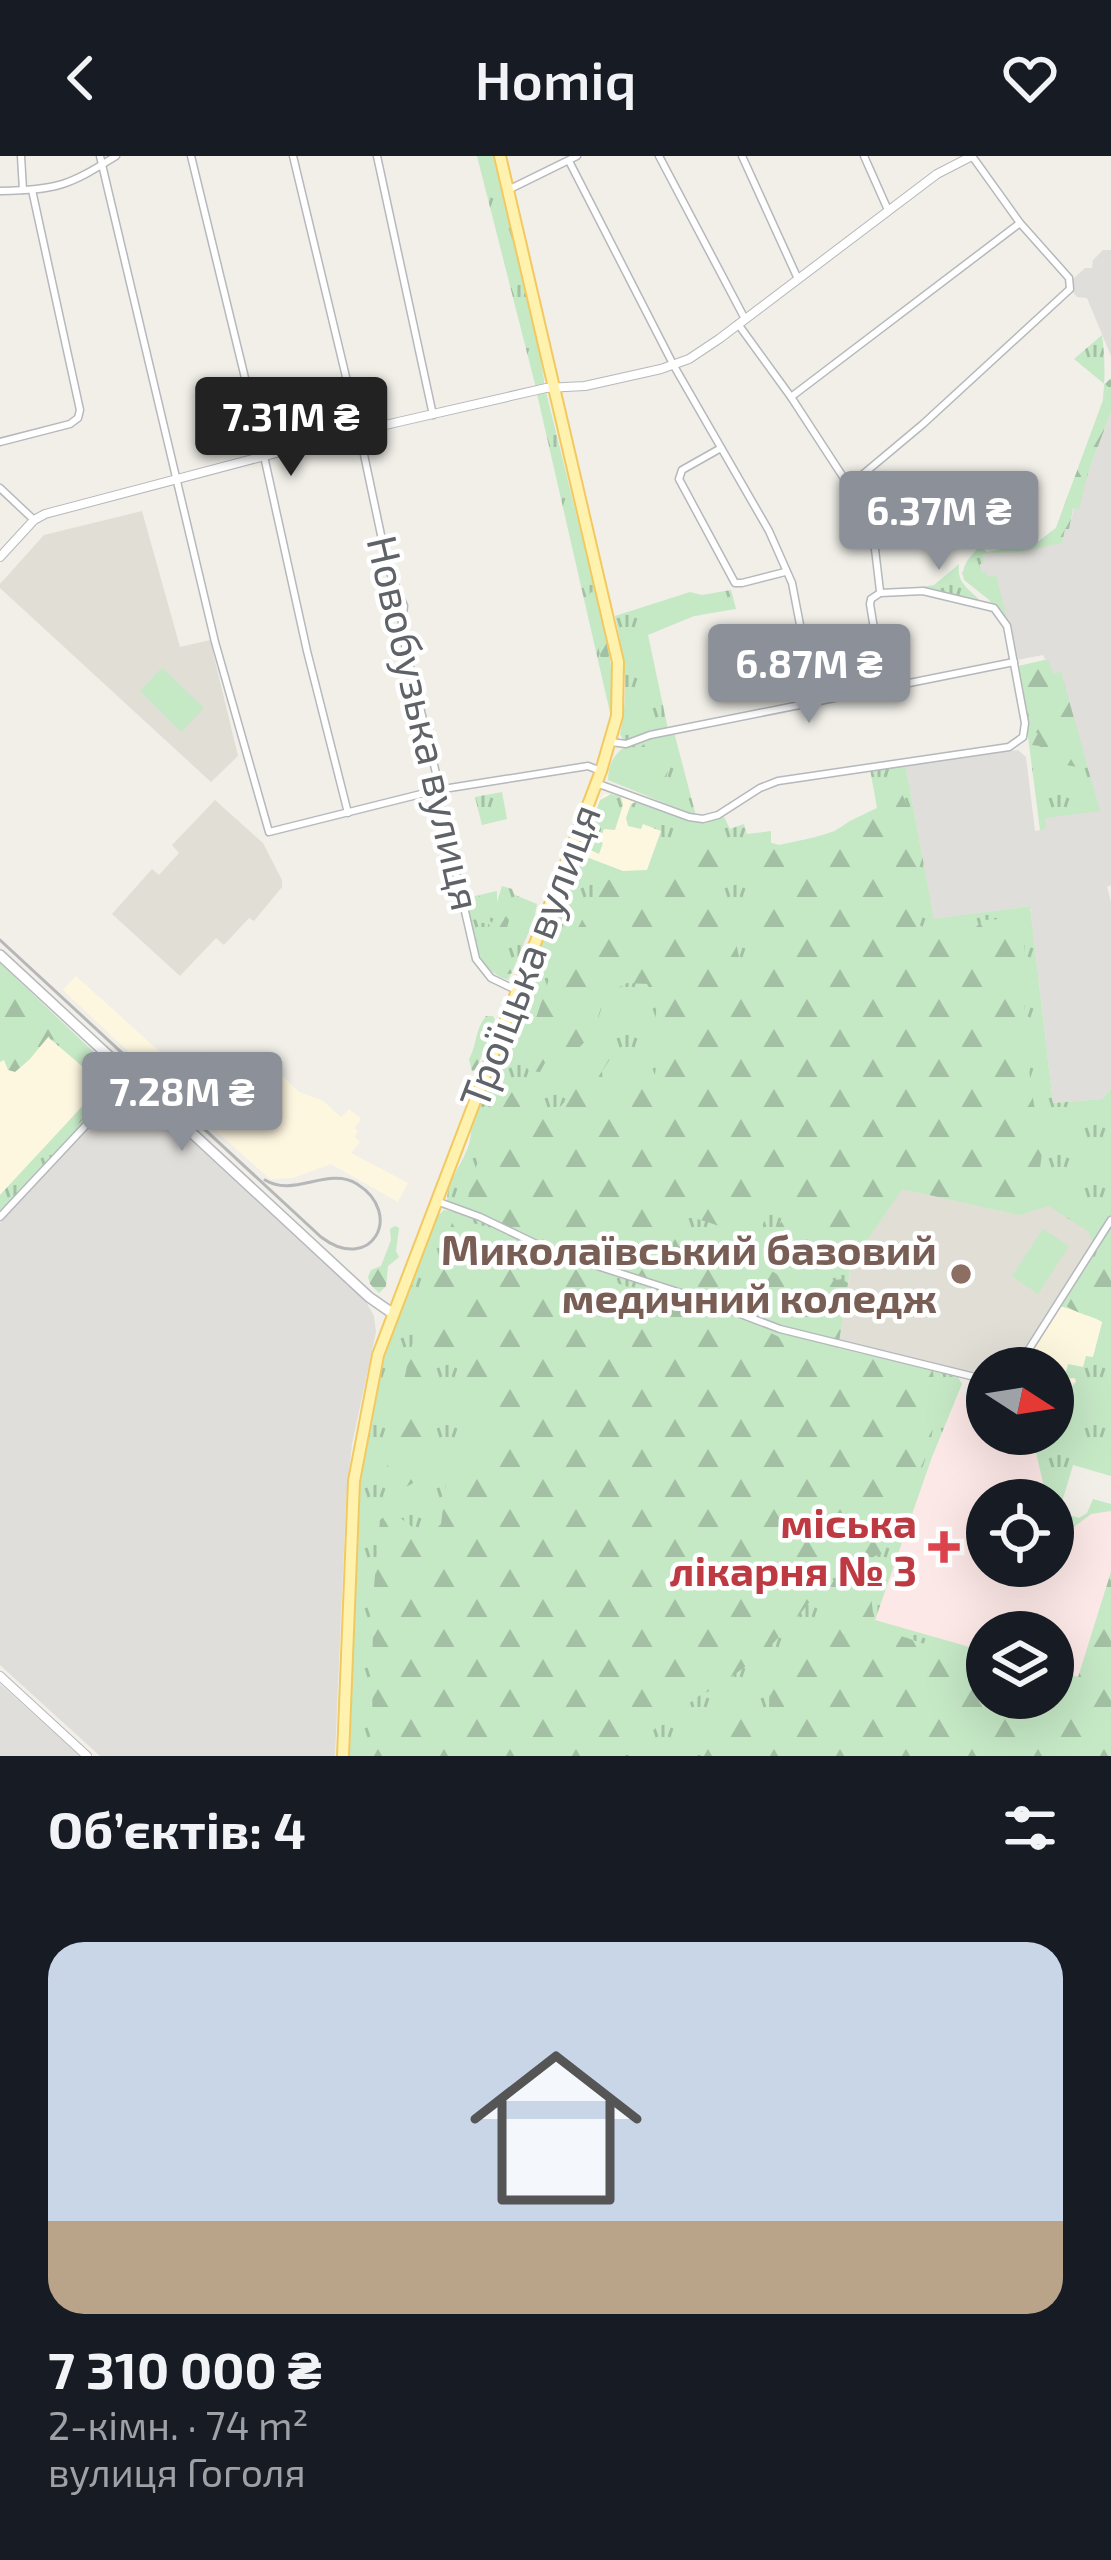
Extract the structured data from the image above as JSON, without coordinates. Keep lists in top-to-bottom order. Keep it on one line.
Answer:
{"streets":{"main road":["Троїцька вулиця"],"street":["Новобузька вулиця"]},"crossings":[["Новобузька вулиця","Троїцька вулиця"]],"places":{"other":["Миколаївський базовий медичний коледж"],"health":["міська лікарня № 3"]},"north":"right","page":{"header":"Homiq","price":["7.31M ₴","6.37M ₴","6.87M ₴","7.28M ₴"],"heading":"Об’єктів: 4","list":[{"name":"7 310 000 ₴","note":"2-кімн. · 74 m² · вулиця Гоголя"}]}}
